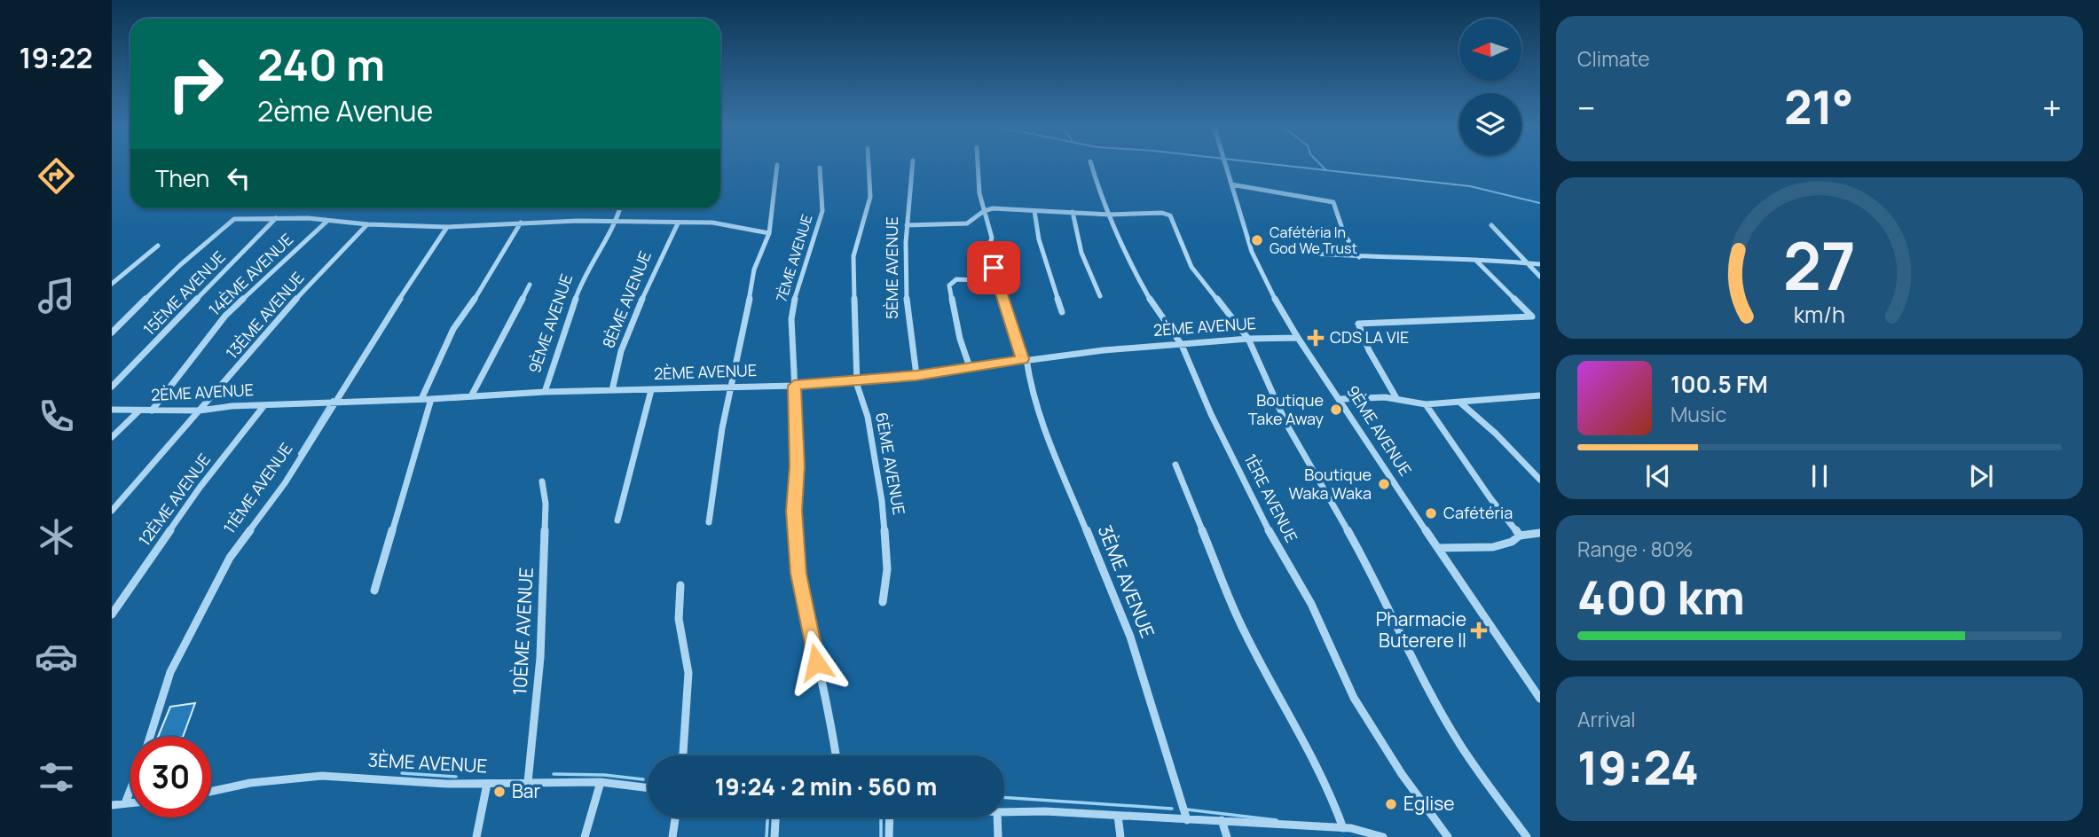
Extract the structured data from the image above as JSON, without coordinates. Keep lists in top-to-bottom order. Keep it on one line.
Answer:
{"streets":{"street":["7ÈME AVENUE","5ÈME AVENUE","14ÈME AVENUE","15ÈME AVENUE","8ÈME AVENUE","13ÈME AVENUE","9ÈME AVENUE","2ÈME AVENUE","6ÈME AVENUE","11ÈME AVENUE","1ÈRE AVENUE","12ÈME AVENUE","3ÈME AVENUE","10ÈME AVENUE"]},"crossings":[["7ÈME AVENUE","2ÈME AVENUE"],["5ÈME AVENUE","2ÈME AVENUE"],["14ÈME AVENUE","2ÈME AVENUE"],["8ÈME AVENUE","2ÈME AVENUE"],["13ÈME AVENUE","2ÈME AVENUE"],["9ÈME AVENUE","2ÈME AVENUE"],["2ÈME AVENUE","6ÈME AVENUE"],["2ÈME AVENUE","11ÈME AVENUE"],["2ÈME AVENUE","1ÈRE AVENUE"],["2ÈME AVENUE","12ÈME AVENUE"],["2ÈME AVENUE","3ÈME AVENUE"],["3ÈME AVENUE","10ÈME AVENUE"]],"places":{"other":["Cafétéria In God We Trust","Boutique Take Away","Boutique Waka Waka","Cafétéria","Bar","Eglise"],"health":["CDS LA VIE","Pharmacie Buterere II"]},"north":"left","page":{"tabs":"19:22","tile":["Climate",["Range · 80%","400 km"],["Arrival","19:24"]],"turn":["240 m","2ème Avenue"],"heat":["−","21°","+"],"then":"Then","song":["100.5 FM","Music"],"limit":"30","trip":"19:24 · 2 min · 560 m","gauge":["27","km/h"]}}
